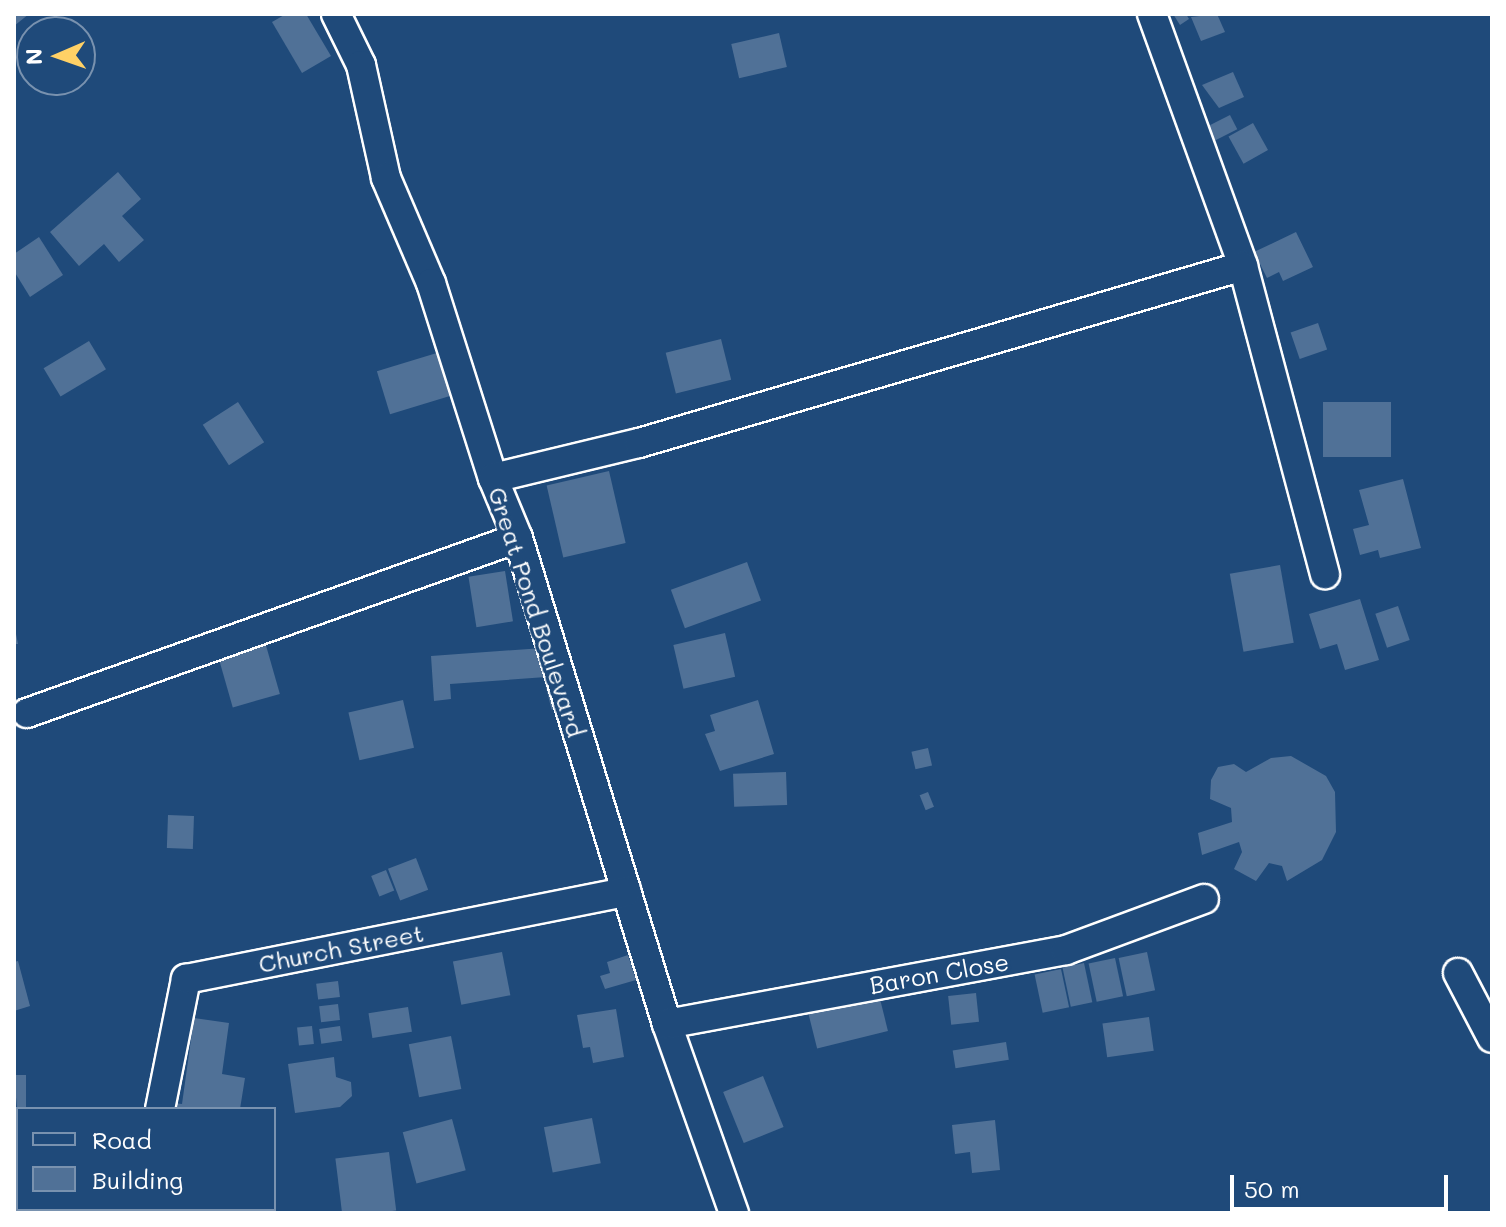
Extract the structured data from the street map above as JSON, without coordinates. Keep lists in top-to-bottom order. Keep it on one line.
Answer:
{"streets":{"street":["Great Pond Boulevard","Church Street","Baron Close"]},"crossings":[["Great Pond Boulevard","Church Street"],["Great Pond Boulevard","Baron Close"]],"legend":["Road","Building"],"scale_bar":"50 m","north":"left"}
